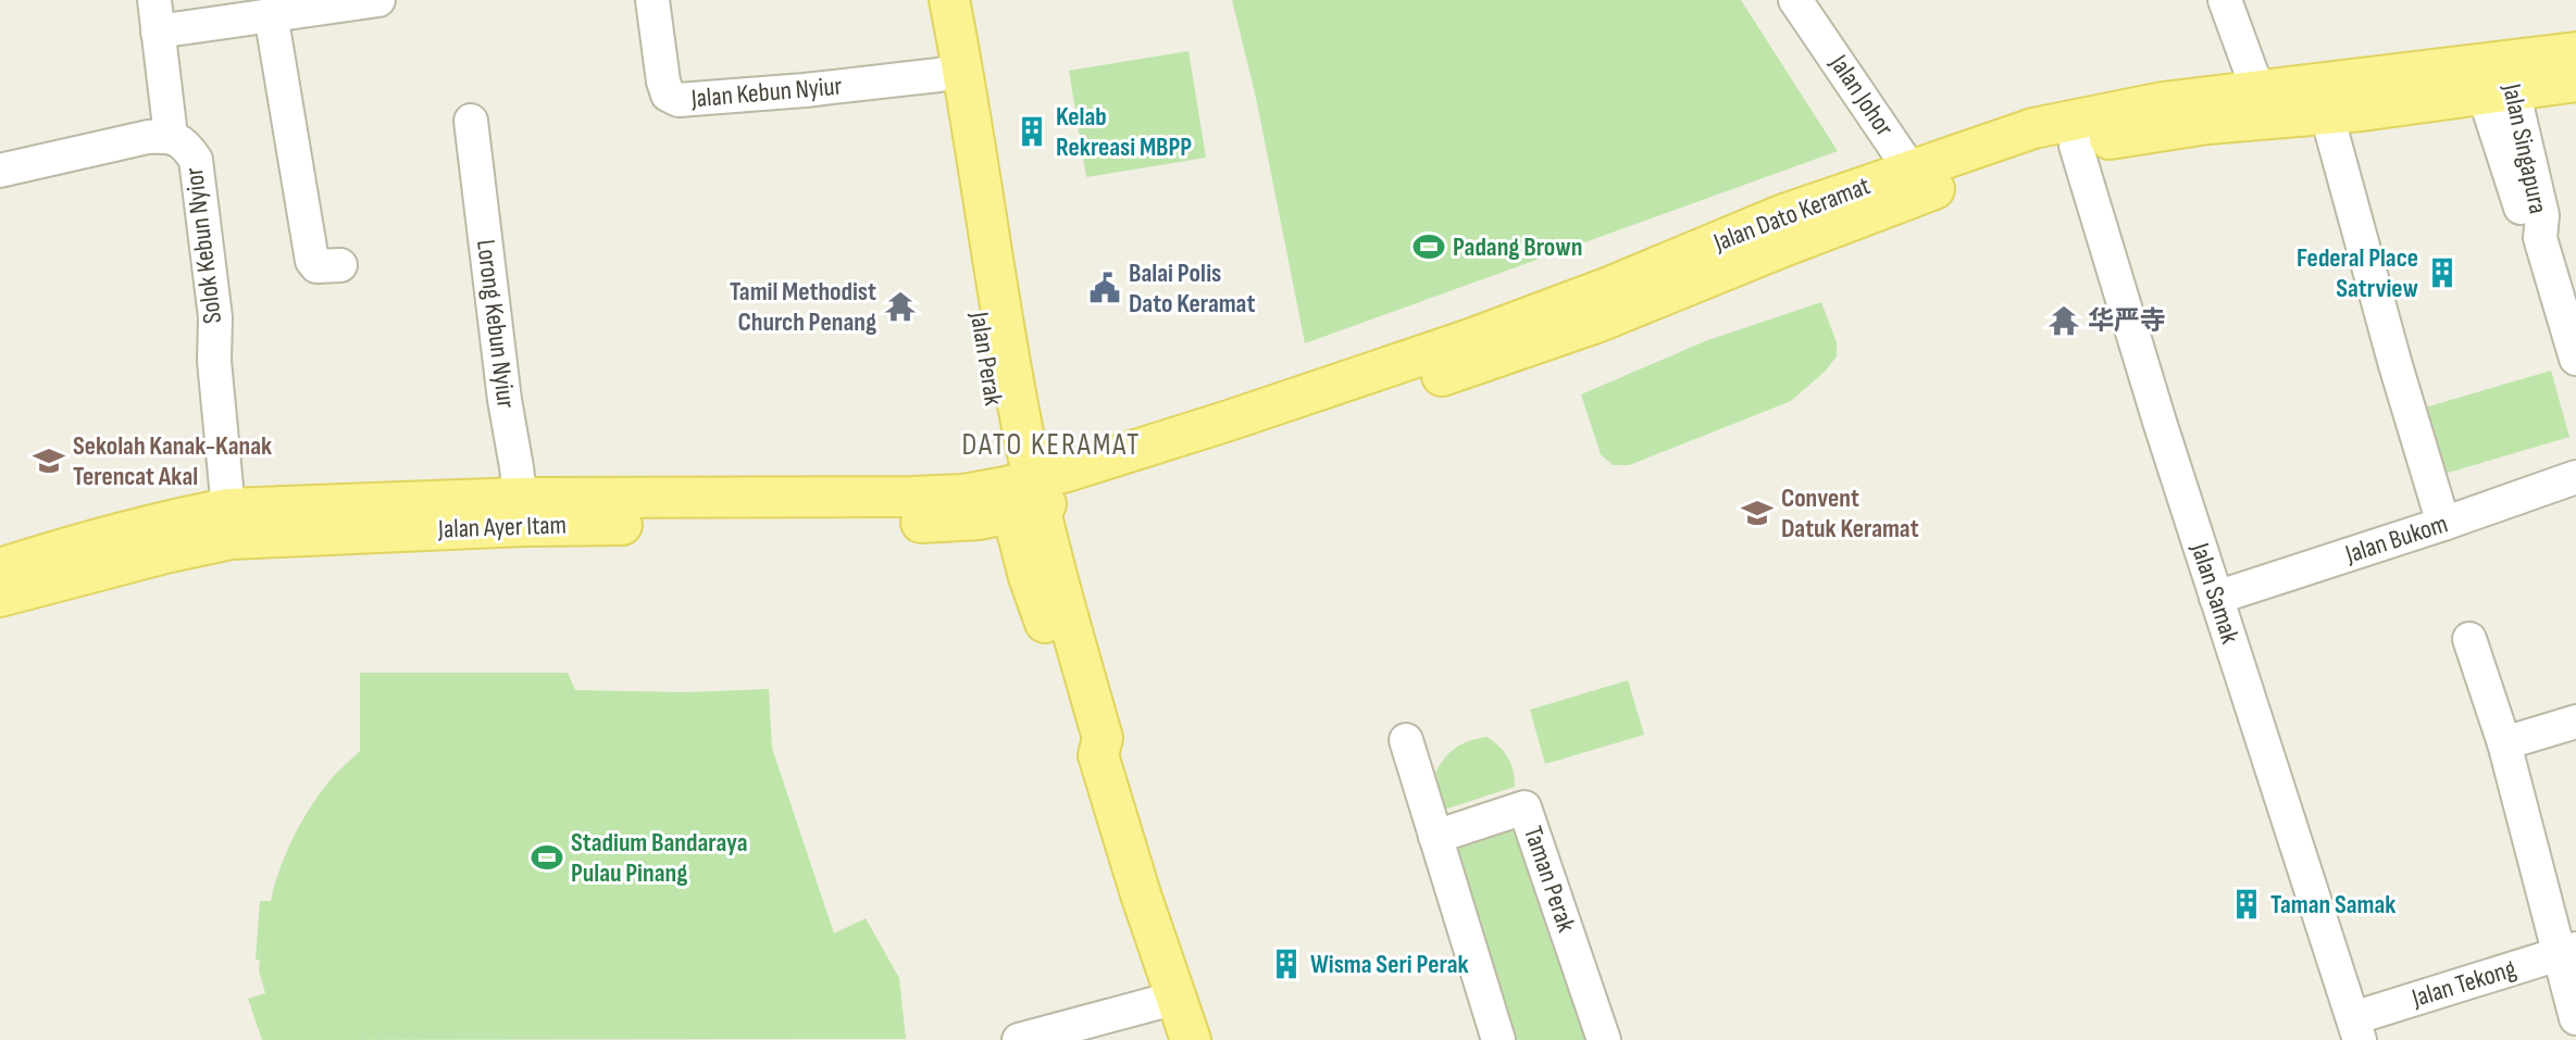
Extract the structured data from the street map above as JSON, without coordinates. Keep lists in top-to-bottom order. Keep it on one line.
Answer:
{"streets":{"main road":["Jalan Dato Keramat","Jalan Perak","Jalan Ayer Itam"],"street":["Jalan Kebun Nyiur","Jalan Johor","Jalan Singapura","Solok Kebun Nyior","Lorong Kebun Nyiur","Jalan Bukom","Jalan Samak","Taman Perak","Jalan Tekong"]},"crossings":[["Jalan Kebun Nyiur","Jalan Perak"],["Jalan Johor","Jalan Dato Keramat"],["Jalan Singapura","Jalan Dato Keramat"],["Jalan Dato Keramat","Jalan Perak"],["Jalan Dato Keramat","Jalan Ayer Itam"],["Jalan Dato Keramat","Jalan Samak"],["Solok Kebun Nyior","Jalan Ayer Itam"],["Lorong Kebun Nyiur","Jalan Ayer Itam"],["Jalan Perak","Jalan Ayer Itam"],["Jalan Bukom","Jalan Samak"],["Jalan Samak","Jalan Tekong"]],"districts":["DATO KERAMAT"],"places":{"building":["Kelab Rekreasi MBPP","Federal Place Satrview","Taman Samak","Wisma Seri Perak"],"sports":["Padang Brown","Stadium Bandaraya Pulau Pinang"],"public building":["Balai Polis Dato Keramat"],"temple":["Tamil Methodist Church Penang","华严寺"],"school or university":["Sekolah Kanak-Kanak Terencat Akal","Convent Datuk Keramat"]}}
